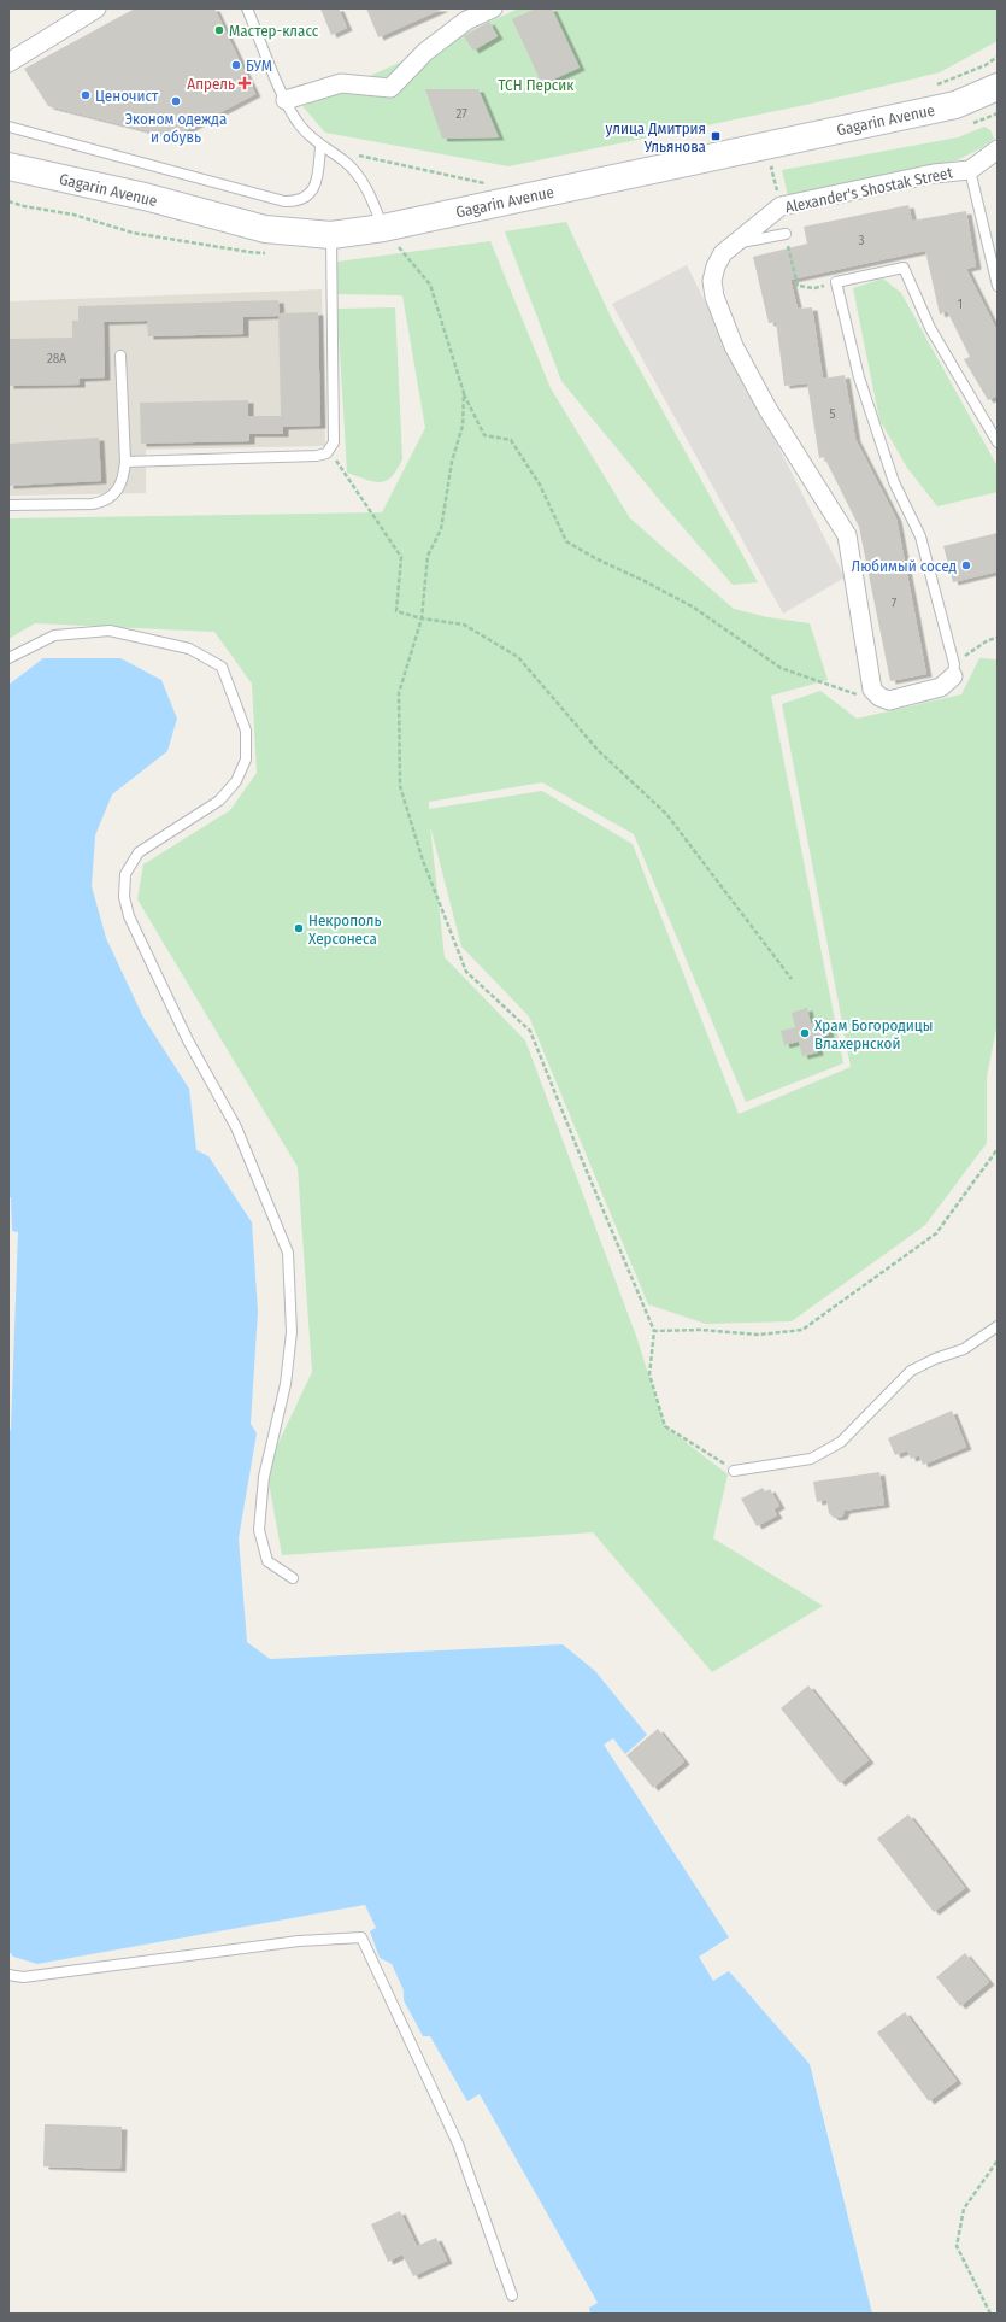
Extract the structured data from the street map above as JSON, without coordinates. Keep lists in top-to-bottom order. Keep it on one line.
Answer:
{"streets":{"main road":["Gagarin Avenue"],"street":["Alexander's Shostak Street"]},"parks":["ТСН Персик"],"places":{"other":["Мастер-класс","БУМ","Ценочист","Эконом одежда и обувь","Любимый сосед","Некрополь Херсонеса","Храм Богородицы Влахернской"],"health":["Апрель"],"transit":["улица Дмитрия Ульянова"]},"house_numbers":["27","3","1","28А","5","7"]}
